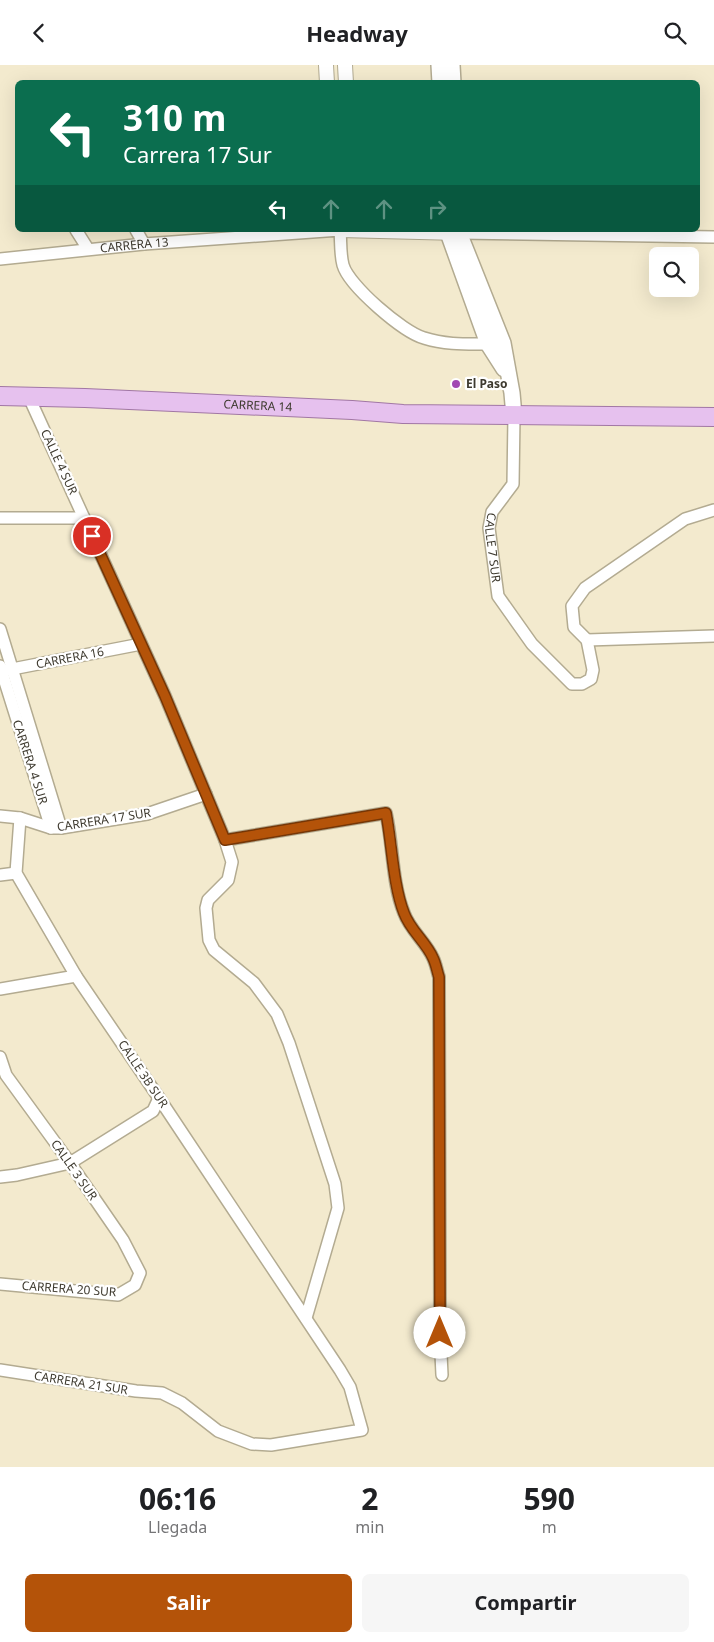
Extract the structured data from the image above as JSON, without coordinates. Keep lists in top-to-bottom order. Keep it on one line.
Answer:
{"streets":{"main road":["CARRERA 14"],"street":["CARRERA 13","CALLE 4 SUR","CALLE 7 SUR","CARRERA 16","CARRERA 17 SUR","CALLE 3B SUR","CALLE 3 SUR","CARRERA 20 SUR","CARRERA 21 SUR"]},"crossings":[["CARRERA 14","CALLE 4 SUR"],["CARRERA 14","CALLE 7 SUR"],["CALLE 4 SUR","CARRERA 16"],["CALLE 4 SUR","CARRERA 17 SUR"],["CALLE 4 SUR","CALLE 3B SUR"],["CALLE 3B SUR","CARRERA 21 SUR"],["CALLE 3 SUR","CARRERA 20 SUR"]],"places":["El Paso"],"page":{"header":"Headway","turn":["310 m","Carrera 17 Sur"],"eta":["06:16","Llegada","2","min","590","m"],"buttons":["Salir","Compartir"]}}
